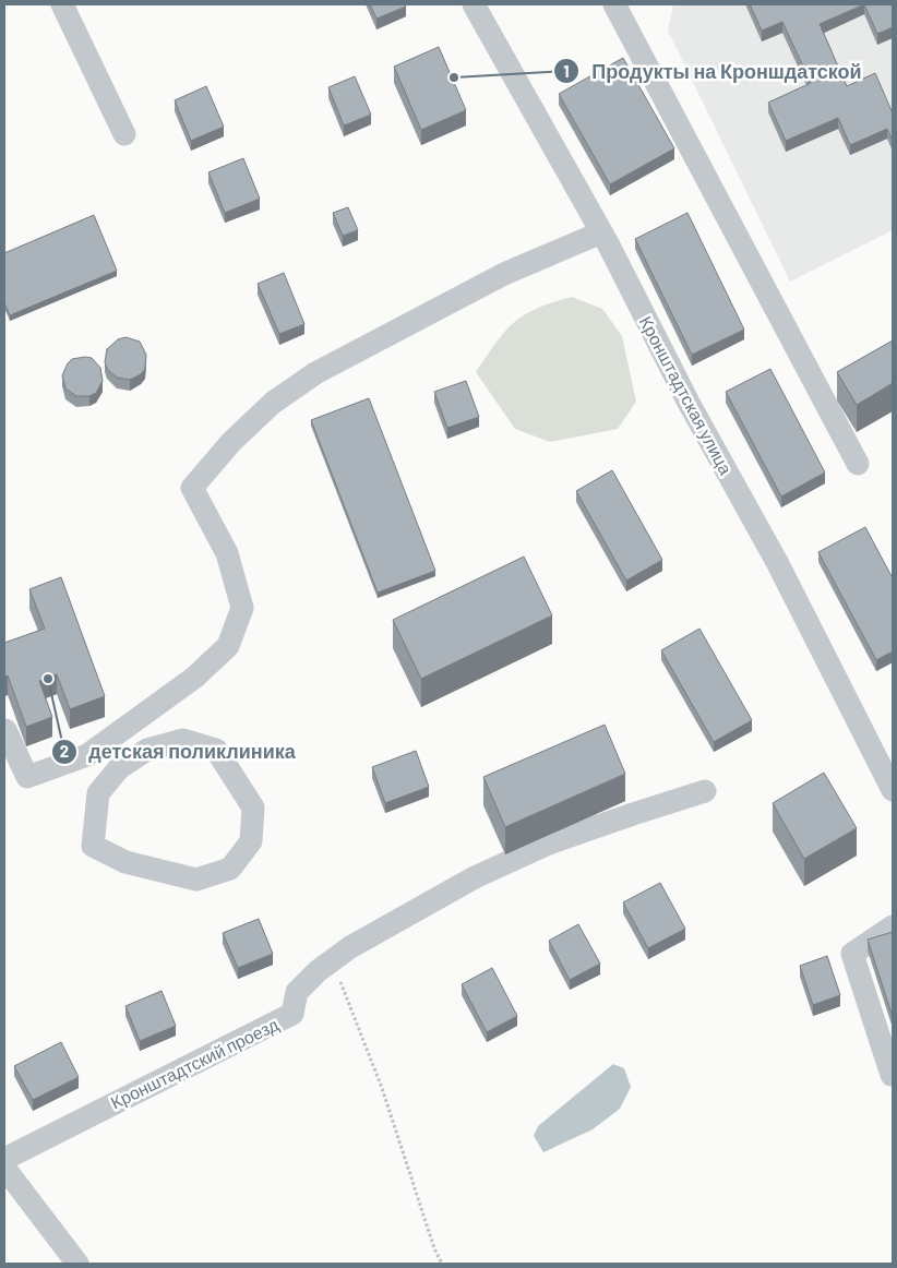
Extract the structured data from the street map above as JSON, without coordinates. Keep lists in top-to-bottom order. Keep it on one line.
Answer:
{"streets":{"street":["Кронштадтская улица","Кронштадтский проезд"]},"places":["Продукты на Кроншдатской","детская поликлиника"]}
